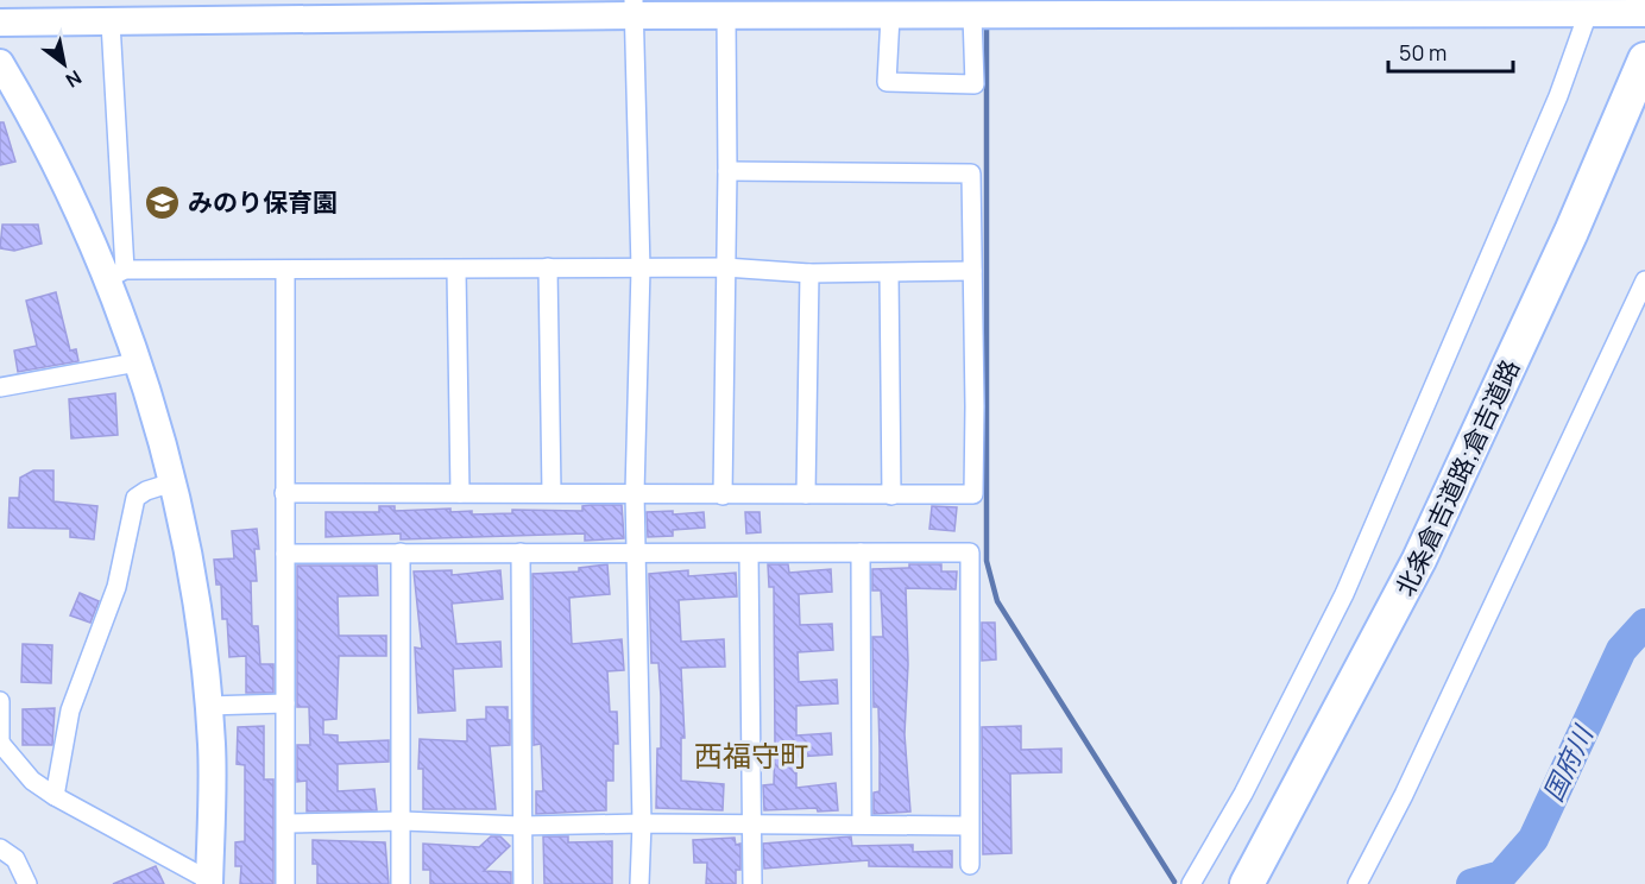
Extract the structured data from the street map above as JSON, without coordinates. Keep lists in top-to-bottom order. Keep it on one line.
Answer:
{"streets":{"highway":["北条倉吉道路;倉吉道路"]},"districts":["西福守町"],"water":["国府川"],"places":{"school or university":["みのり保育園"]},"scale_bar":"50 m","north":"bottom right"}
